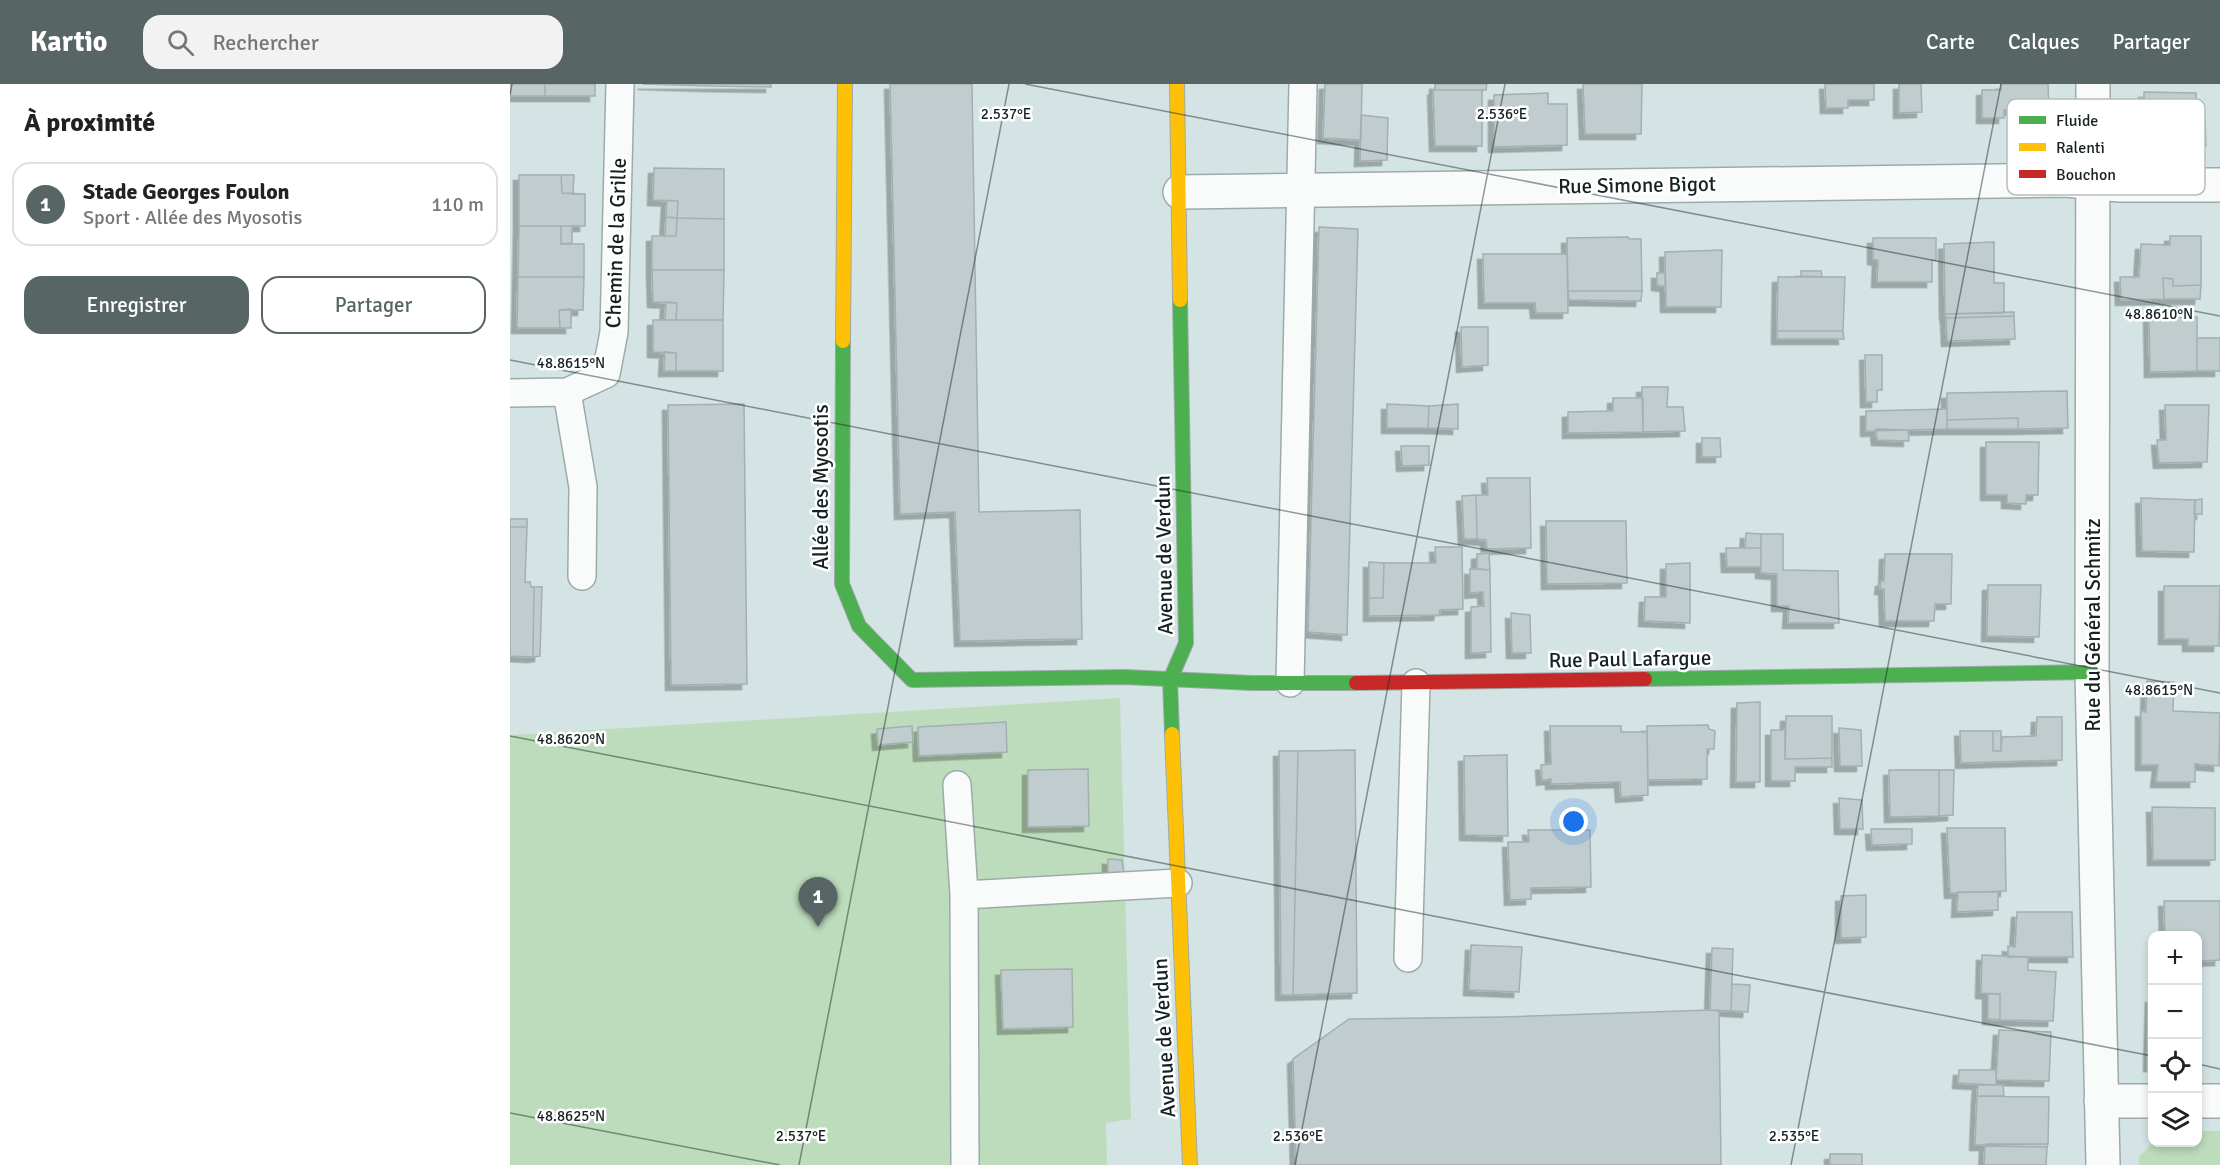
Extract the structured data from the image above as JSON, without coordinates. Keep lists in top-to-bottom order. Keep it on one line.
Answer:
{"streets":{"street":["Rue Simone Bigot","Allée des Myosotis","Avenue de Verdun","Rue du Général Schmitz","Rue Paul Lafargue"],"lane":["Chemin de la Grille"]},"crossings":[["Rue Simone Bigot","Avenue de Verdun"],["Allée des Myosotis","Avenue de Verdun"],["Allée des Myosotis","Rue Paul Lafargue"],["Avenue de Verdun","Rue Paul Lafargue"],["Rue du Général Schmitz","Rue Paul Lafargue"]],"legend":["Fluide","Ralenti","Bouchon"],"page":{"header":"Kartio","search":"Rechercher","nav":["Carte","Calques","Partager"],"heading":"À proximité","list":[{"mark":"1","name":"Stade Georges Foulon","note":"Sport · Allée des Myosotis","value":"110 m"}],"buttons":["Enregistrer","Partager"],"pins":"1","map_buttons":["+","−"]},"coordinates":["2.537°E","2.536°E","48.8610°N","48.8615°N","48.8620°N","48.8625°N","2.535°E"]}
